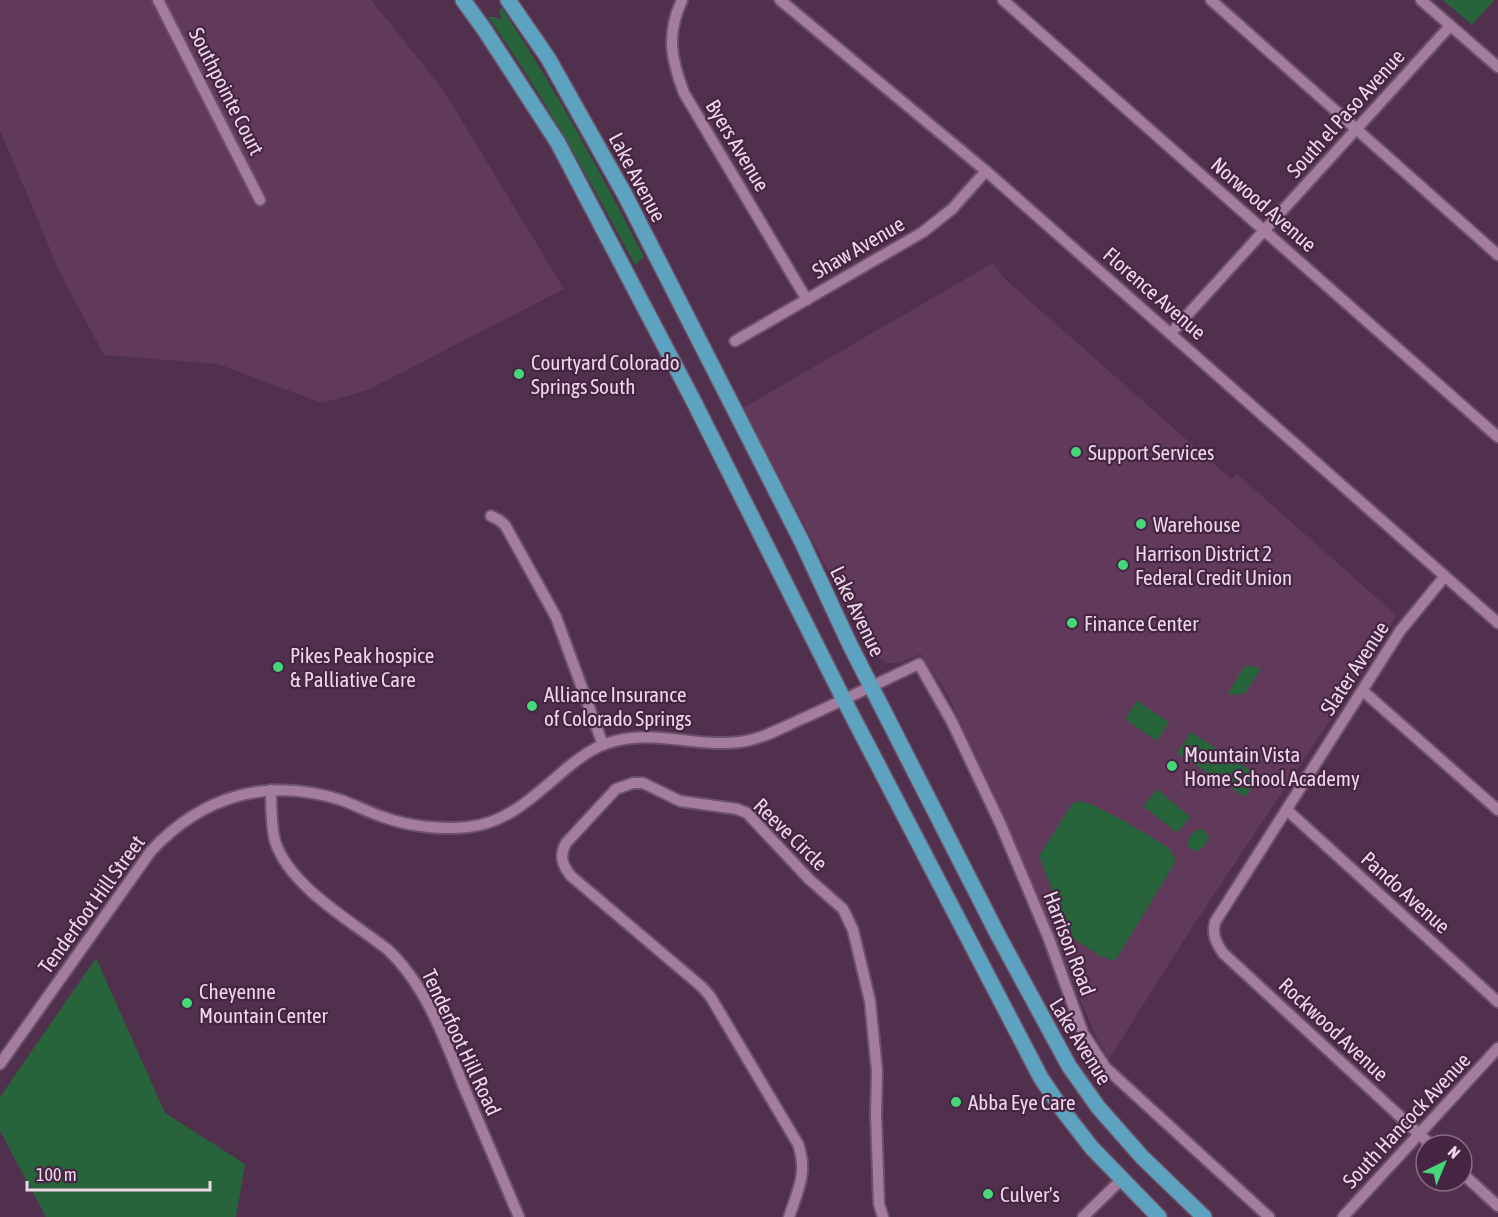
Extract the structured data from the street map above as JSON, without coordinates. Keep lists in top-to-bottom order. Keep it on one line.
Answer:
{"streets":{"main road":["Lake Avenue"],"street":["Southpointe Court","South el Paso Avenue","Byers Avenue","Norwood Avenue","Shaw Avenue","Florence Avenue","Slater Avenue","Reeve Circle","Pando Avenue","Tenderfoot Hill Street","Harrison Road","Rockwood Avenue","Tenderfoot Hill Road","South Hancock Avenue"]},"crossings":[["South el Paso Avenue","Norwood Avenue"],["South el Paso Avenue","Florence Avenue"],["Byers Avenue","Shaw Avenue"],["Lake Avenue","Tenderfoot Hill Street"],["Shaw Avenue","Florence Avenue"],["Florence Avenue","Slater Avenue"],["Slater Avenue","Pando Avenue"],["Slater Avenue","Rockwood Avenue"],["Tenderfoot Hill Street","Harrison Road"],["Tenderfoot Hill Street","Tenderfoot Hill Road"]],"places":["Courtyard Colorado Springs South","Support Services","Warehouse","Harrison District 2 Federal Credit Union","Finance Center","Pikes Peak hospice & Palliative Care","Alliance Insurance of Colorado Springs","Mountain Vista Home School Academy","Cheyenne Mountain Center","Abba Eye Care","Culver's"],"scale_bar":"100 m","north":"top right"}
